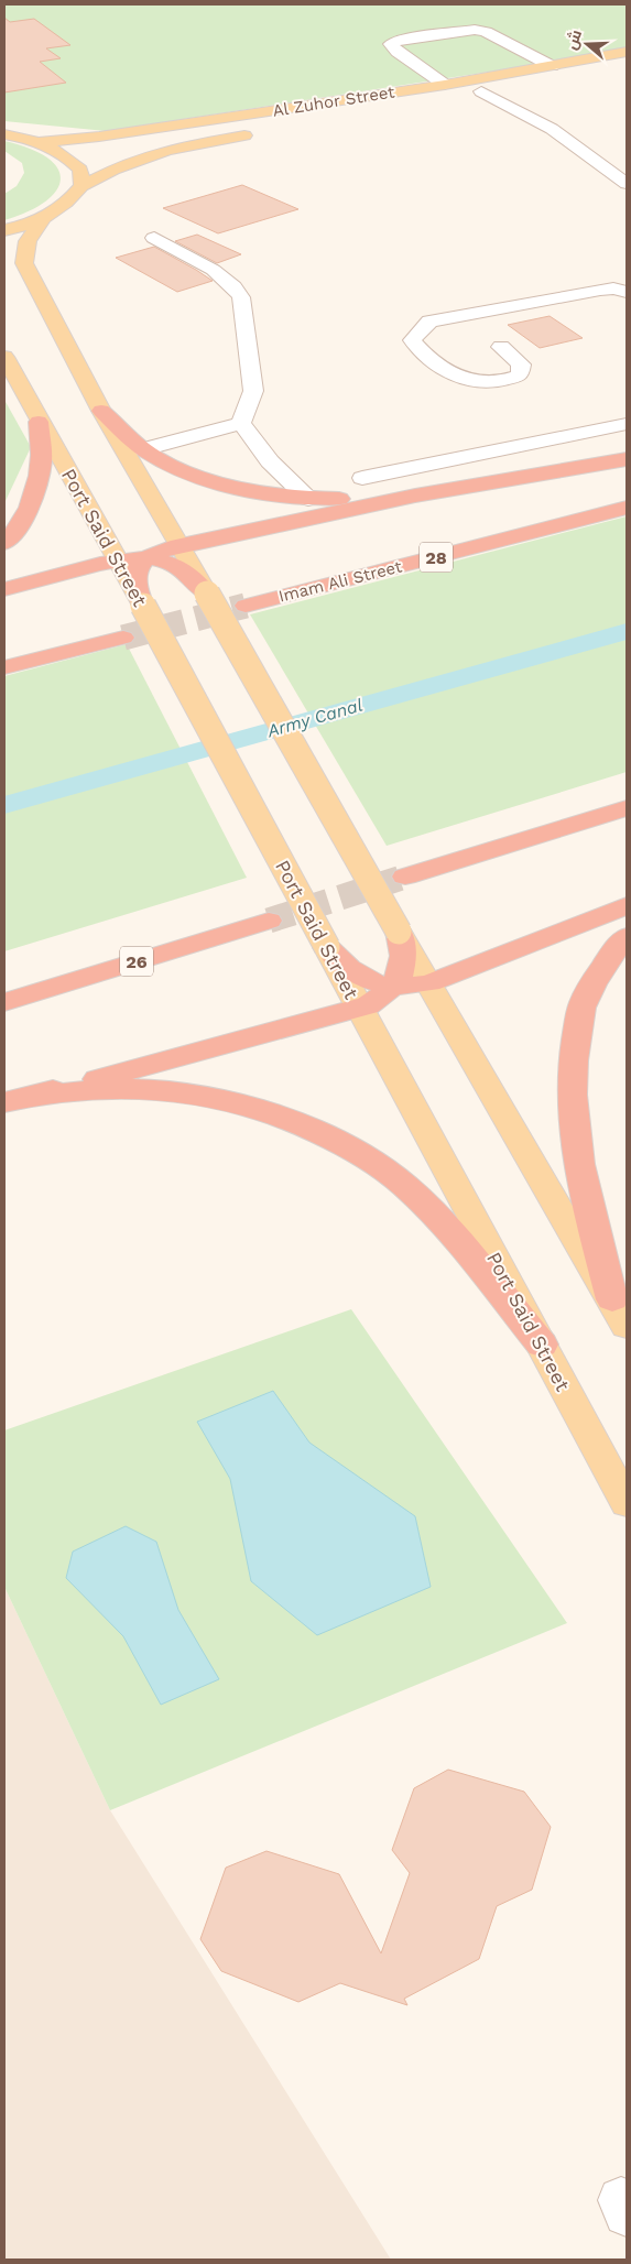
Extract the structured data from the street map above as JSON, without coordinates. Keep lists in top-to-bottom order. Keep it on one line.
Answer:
{"streets":{"highway":["28","Imam Ali Street","26"],"main road":["Al Zuhor Street","Port Said Street"]},"water":["Army Canal"],"north":"left"}
